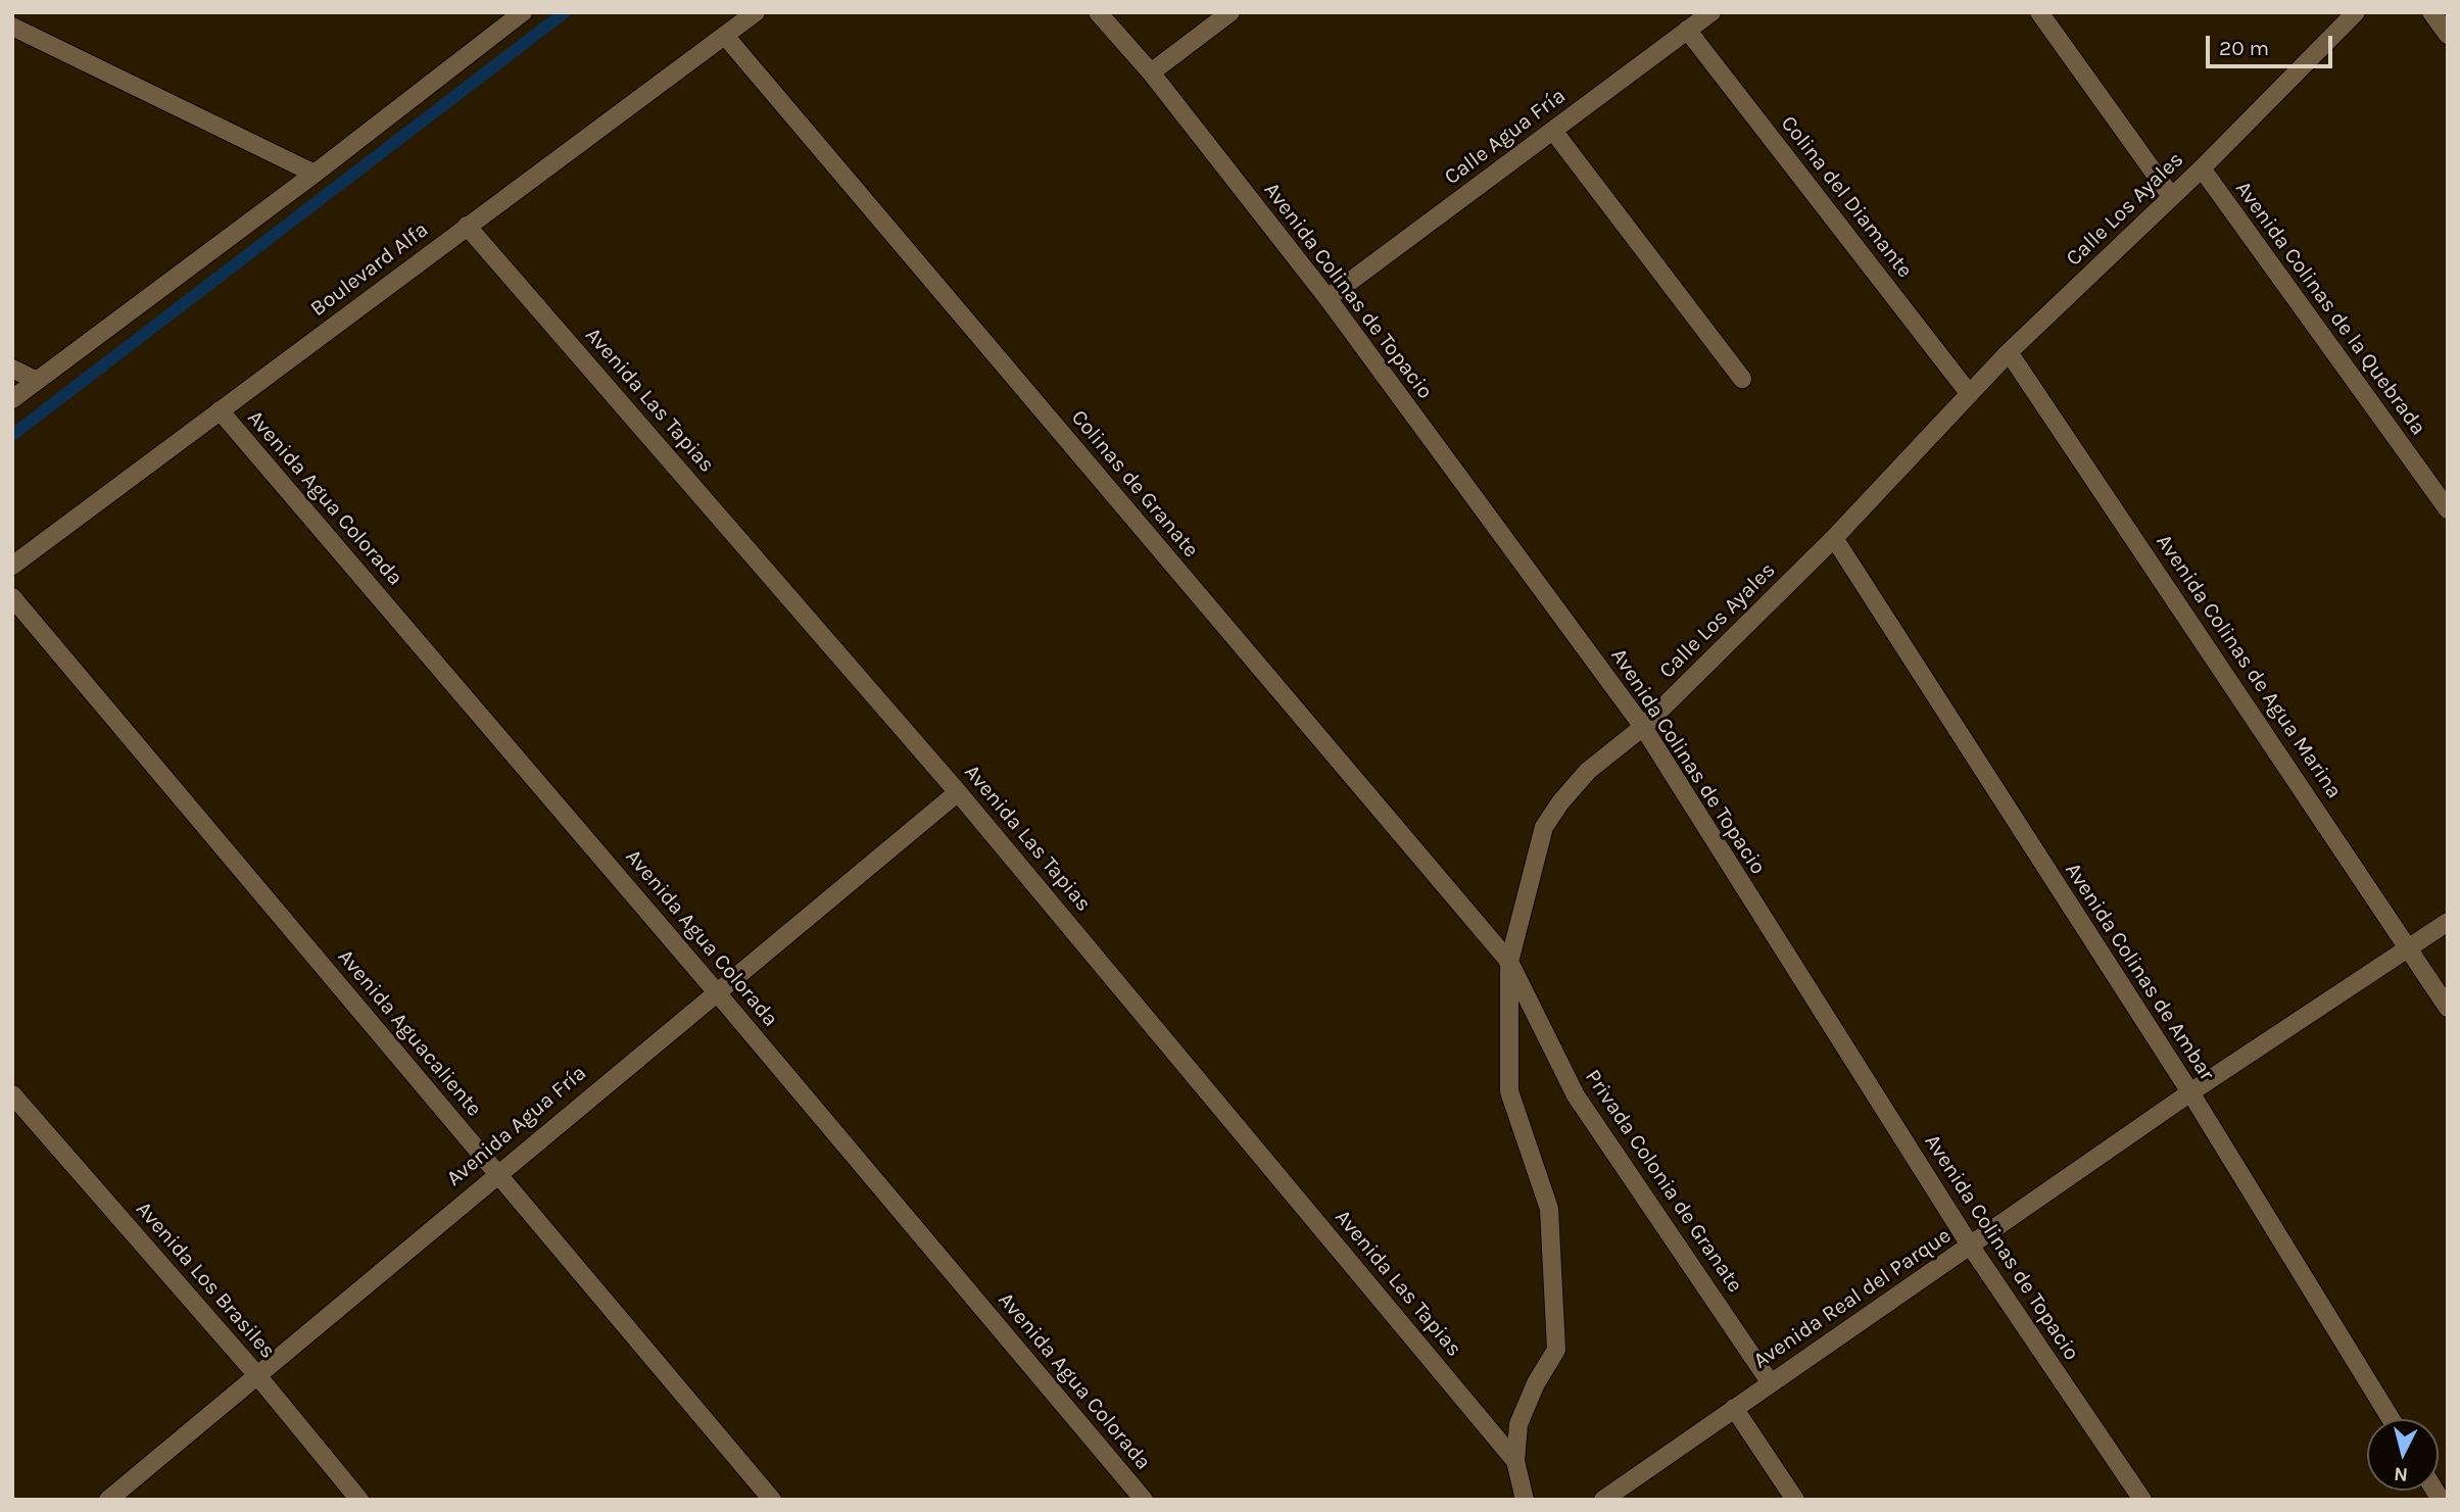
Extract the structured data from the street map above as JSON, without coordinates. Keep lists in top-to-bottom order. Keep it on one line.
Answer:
{"streets":{"street":["Calle Agua Fría","Colina del Diamante","Calle Los Ayales","Boulevard Alfa","Avenida Colinas de Topacio","Avenida Colinas de la Quebrada","Avenida Las Tapias","Colinas de Granate","Avenida Agua Colorada","Avenida Colinas de Agua Marina","Avenida Colinas de Ambar","Avenida Aguacaliente","Avenida Agua Fría","Privada Colonia de Granate","Avenida Los Brasiles","Avenida Real del Parque"]},"crossings":[["Calle Agua Fría","Colina del Diamante"],["Calle Agua Fría","Avenida Colinas de Topacio"],["Colina del Diamante","Calle Los Ayales"],["Calle Los Ayales","Avenida Colinas de Topacio"],["Calle Los Ayales","Avenida Colinas de la Quebrada"],["Calle Los Ayales","Avenida Las Tapias"],["Calle Los Ayales","Colinas de Granate"],["Calle Los Ayales","Avenida Colinas de Agua Marina"],["Calle Los Ayales","Avenida Colinas de Ambar"],["Calle Los Ayales","Privada Colonia de Granate"],["Boulevard Alfa","Avenida Las Tapias"],["Boulevard Alfa","Colinas de Granate"],["Boulevard Alfa","Avenida Agua Colorada"],["Avenida Colinas de Topacio","Avenida Real del Parque"],["Avenida Las Tapias","Avenida Agua Fría"],["Colinas de Granate","Privada Colonia de Granate"],["Avenida Agua Colorada","Avenida Agua Fría"],["Avenida Colinas de Agua Marina","Avenida Real del Parque"],["Avenida Colinas de Ambar","Avenida Real del Parque"],["Avenida Aguacaliente","Avenida Agua Fría"],["Avenida Agua Fría","Avenida Los Brasiles"],["Privada Colonia de Granate","Avenida Real del Parque"]],"scale_bar":"20 m","north":"bottom"}
